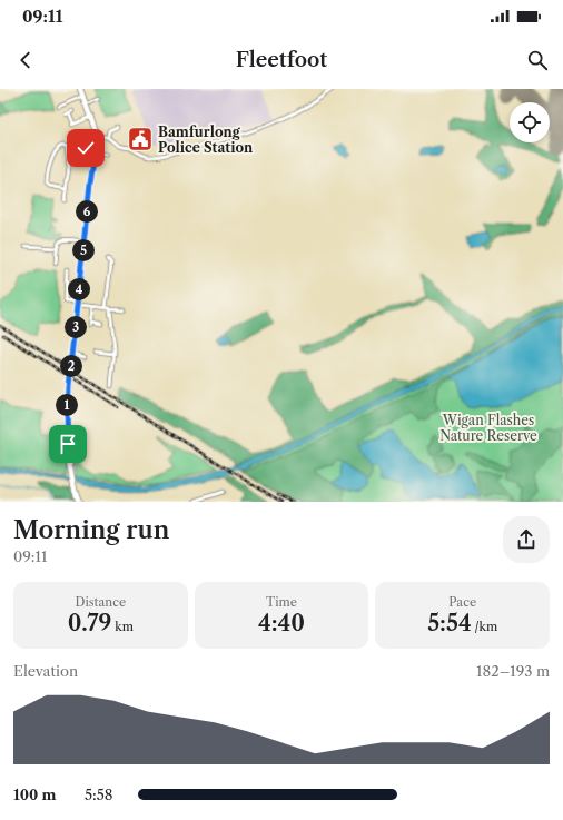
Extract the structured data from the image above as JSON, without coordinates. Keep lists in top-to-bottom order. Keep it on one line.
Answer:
{"parks":["Wigan Flashes Nature Reserve"],"places":{"public building":["Bamfurlong Police Station"]},"page":{"status":"09:11","header":"Fleetfoot","pins":["6","5","4","3","2","1"],"heading":["Morning run","09:11"],"stats":[["Distance","0.79 km"],["Time","4:40"],["Pace","5:54 /km"]],"chart":["Elevation","182–193 m"],"list":[{"name":"100 m","note":"5:58"}]}}
